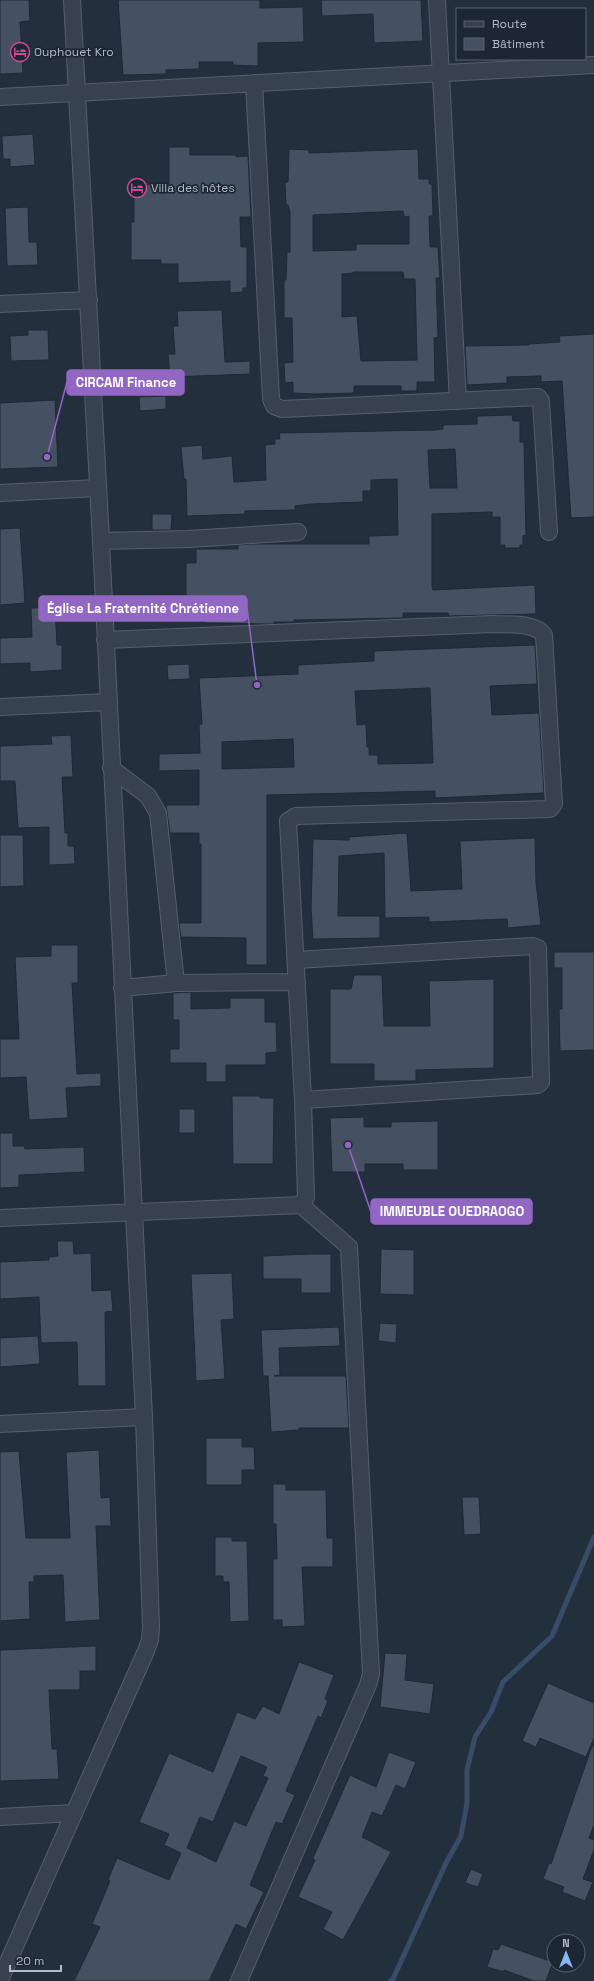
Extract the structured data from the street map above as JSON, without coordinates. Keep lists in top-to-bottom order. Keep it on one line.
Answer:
{"places":{"hotel":["Ouphouet Kro","Villa des hôtes"],"other":["CIRCAM Finance","Église La Fraternité Chrétienne","IMMEUBLE OUEDRAOGO"]},"legend":["Route","Bâtiment"],"scale_bar":"20 m","north":"top"}
